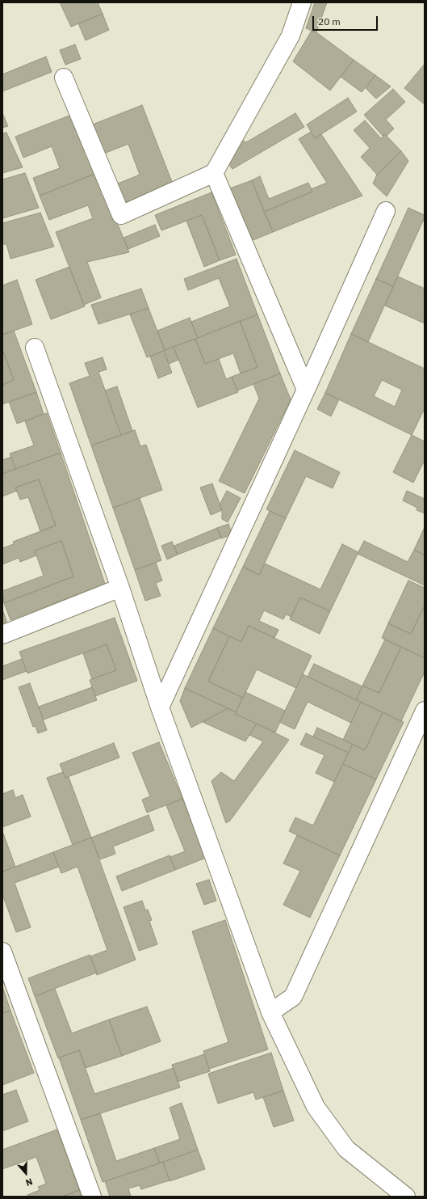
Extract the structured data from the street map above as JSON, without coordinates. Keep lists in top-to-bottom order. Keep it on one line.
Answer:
{"scale_bar":"20 m","north":"bottom"}
